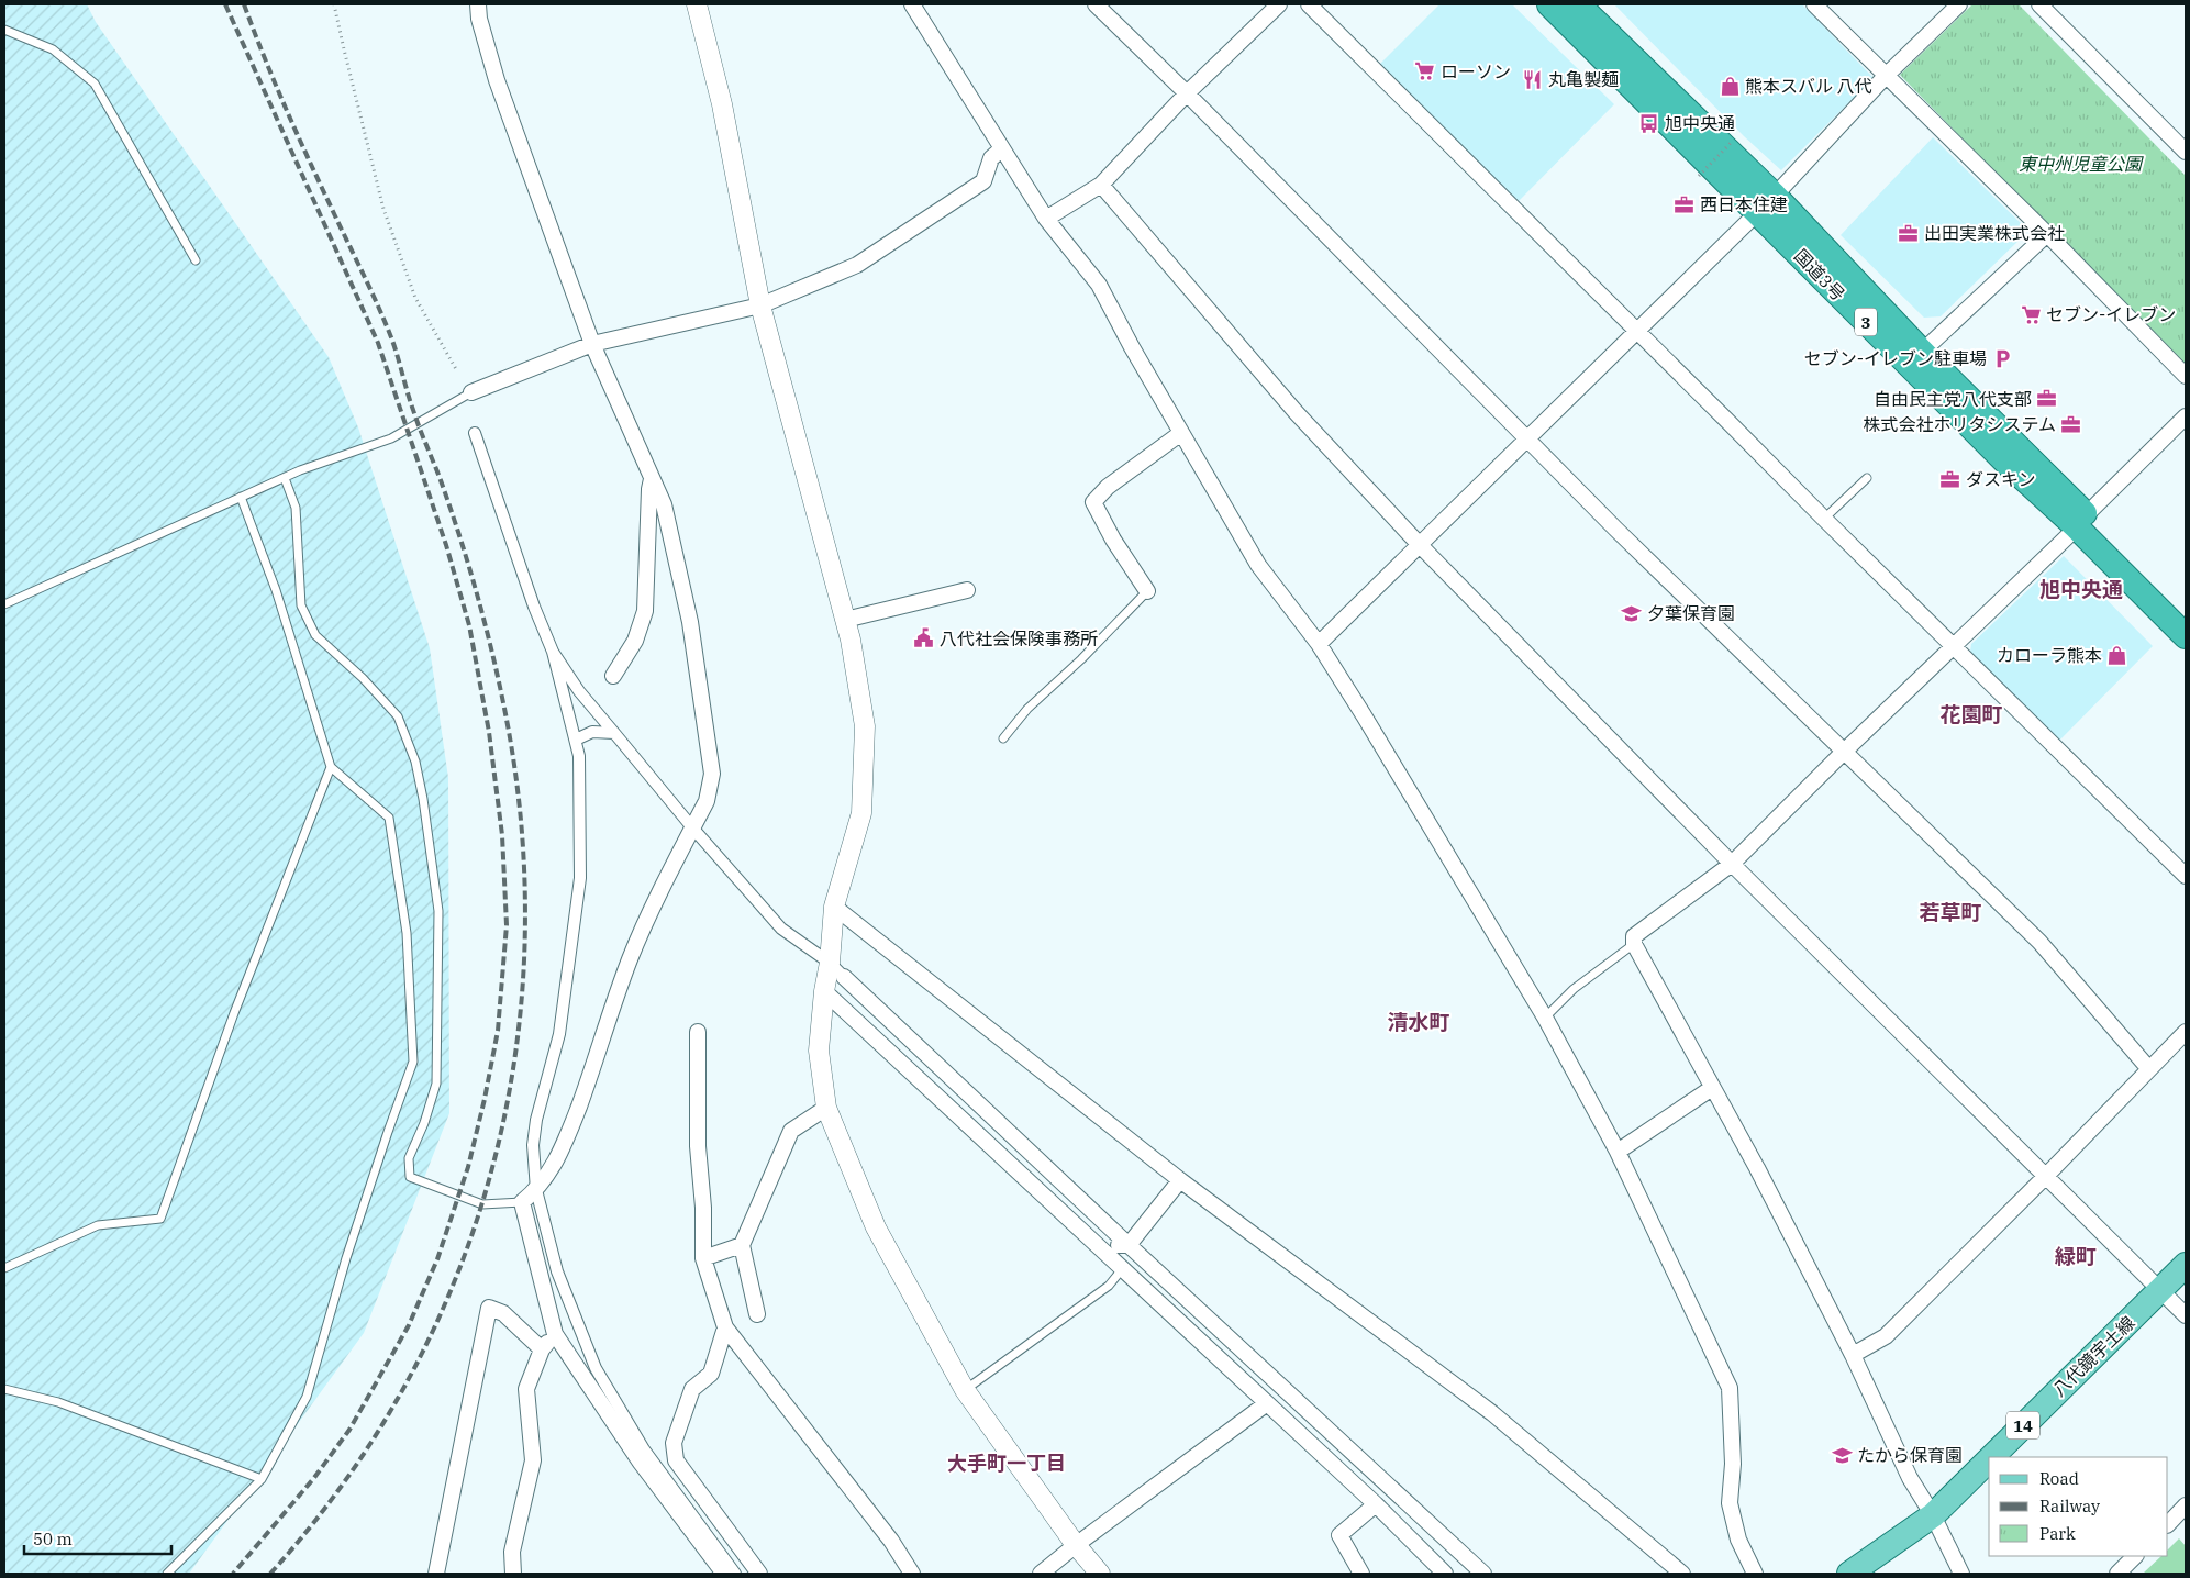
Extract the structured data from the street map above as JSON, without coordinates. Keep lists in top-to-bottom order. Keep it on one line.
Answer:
{"streets":{"highway":["国道3号","3"],"main road":["八代鏡宇土線","14"]},"districts":["旭中央通","花園町","若草町","清水町","緑町","大手町一丁目"],"parks":["東中州児童公園"],"places":{"supermarket":["ローソン","セブン-イレブン"],"restaurant":["丸亀製麺"],"shop":["熊本スバル 八代","カローラ熊本"],"bus stop":["旭中央通"],"office":["西日本住建","出田実業株式会社","自由民主党八代支部","株式会社ホリタシステム","ダスキン"],"parking":["セブン-イレブン駐車場"],"school or university":["夕葉保育園","たから保育園"],"public building":["八代社会保険事務所"]},"legend":["Road","Railway","Park"],"scale_bar":"50 m"}
